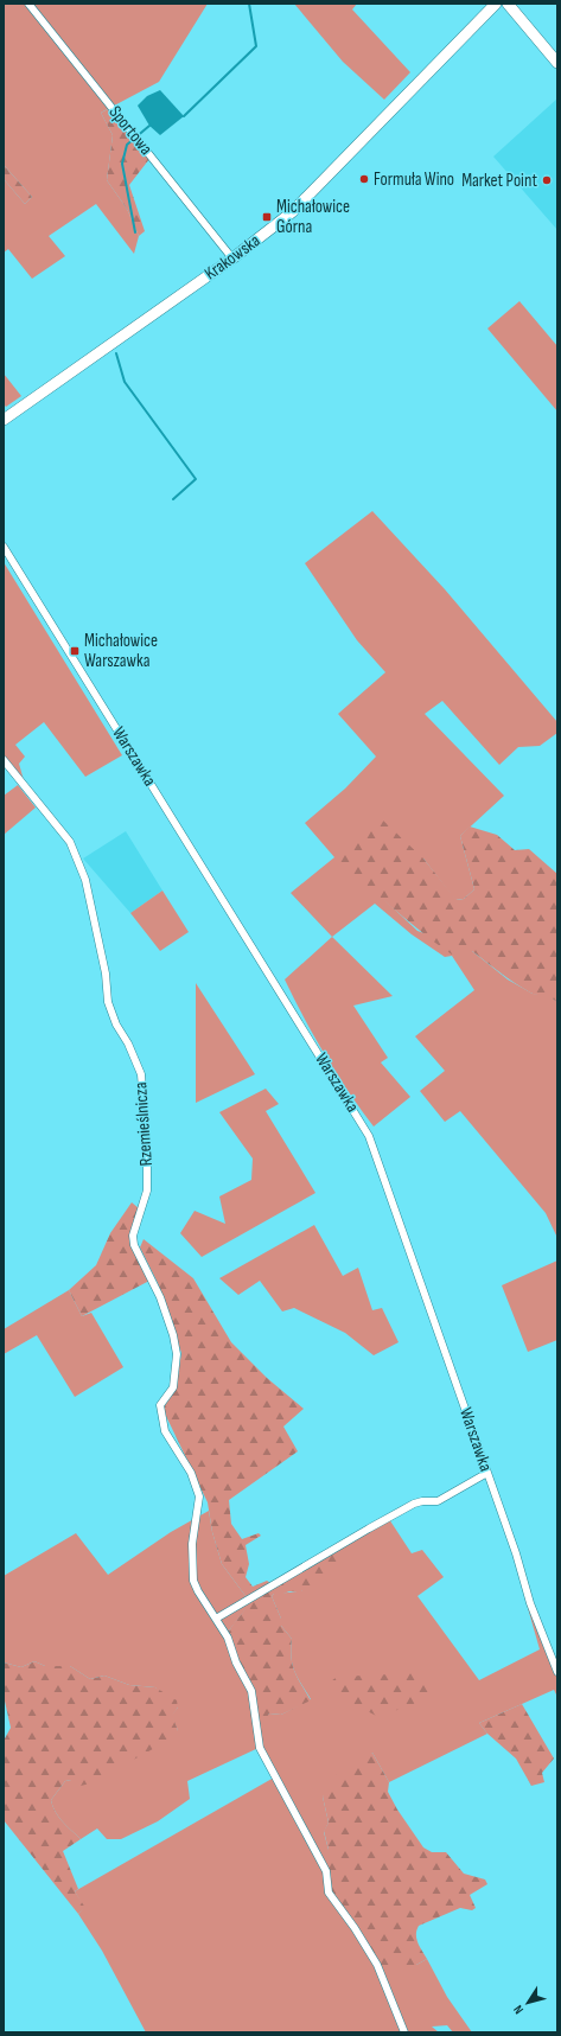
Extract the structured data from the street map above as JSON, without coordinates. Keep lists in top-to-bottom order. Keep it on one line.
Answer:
{"streets":{"main road":["Krakowska"],"street":["Sportowa","Warszawka","Rzemieślnicza"]},"crossings":[["Sportowa","Krakowska"]],"places":{"other":["Formuła Wino","Market Point"],"transit":["Michałowice Górna","Michałowice Warszawka"]},"north":"bottom left"}
